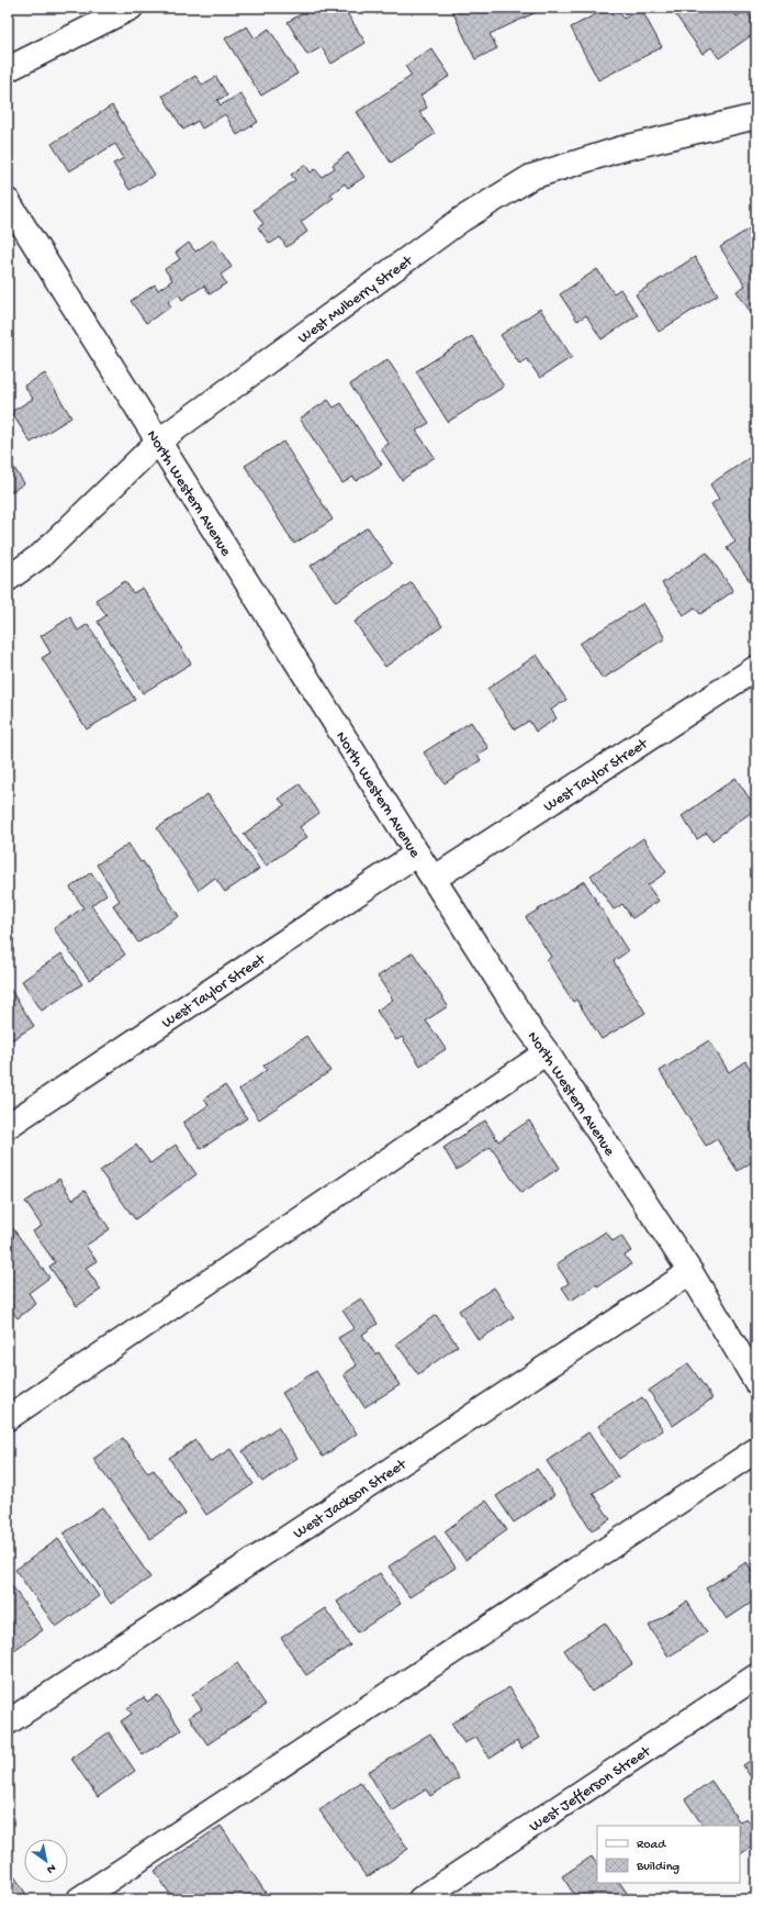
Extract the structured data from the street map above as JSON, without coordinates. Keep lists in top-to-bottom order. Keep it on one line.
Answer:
{"streets":{"street":["West Mulberry Street","North Western Avenue","West Taylor Street","West Jackson Street","West Jefferson Street"]},"crossings":[["West Mulberry Street","North Western Avenue"],["North Western Avenue","West Taylor Street"],["North Western Avenue","West Jackson Street"]],"legend":["Road","Building"],"north":"bottom right"}
